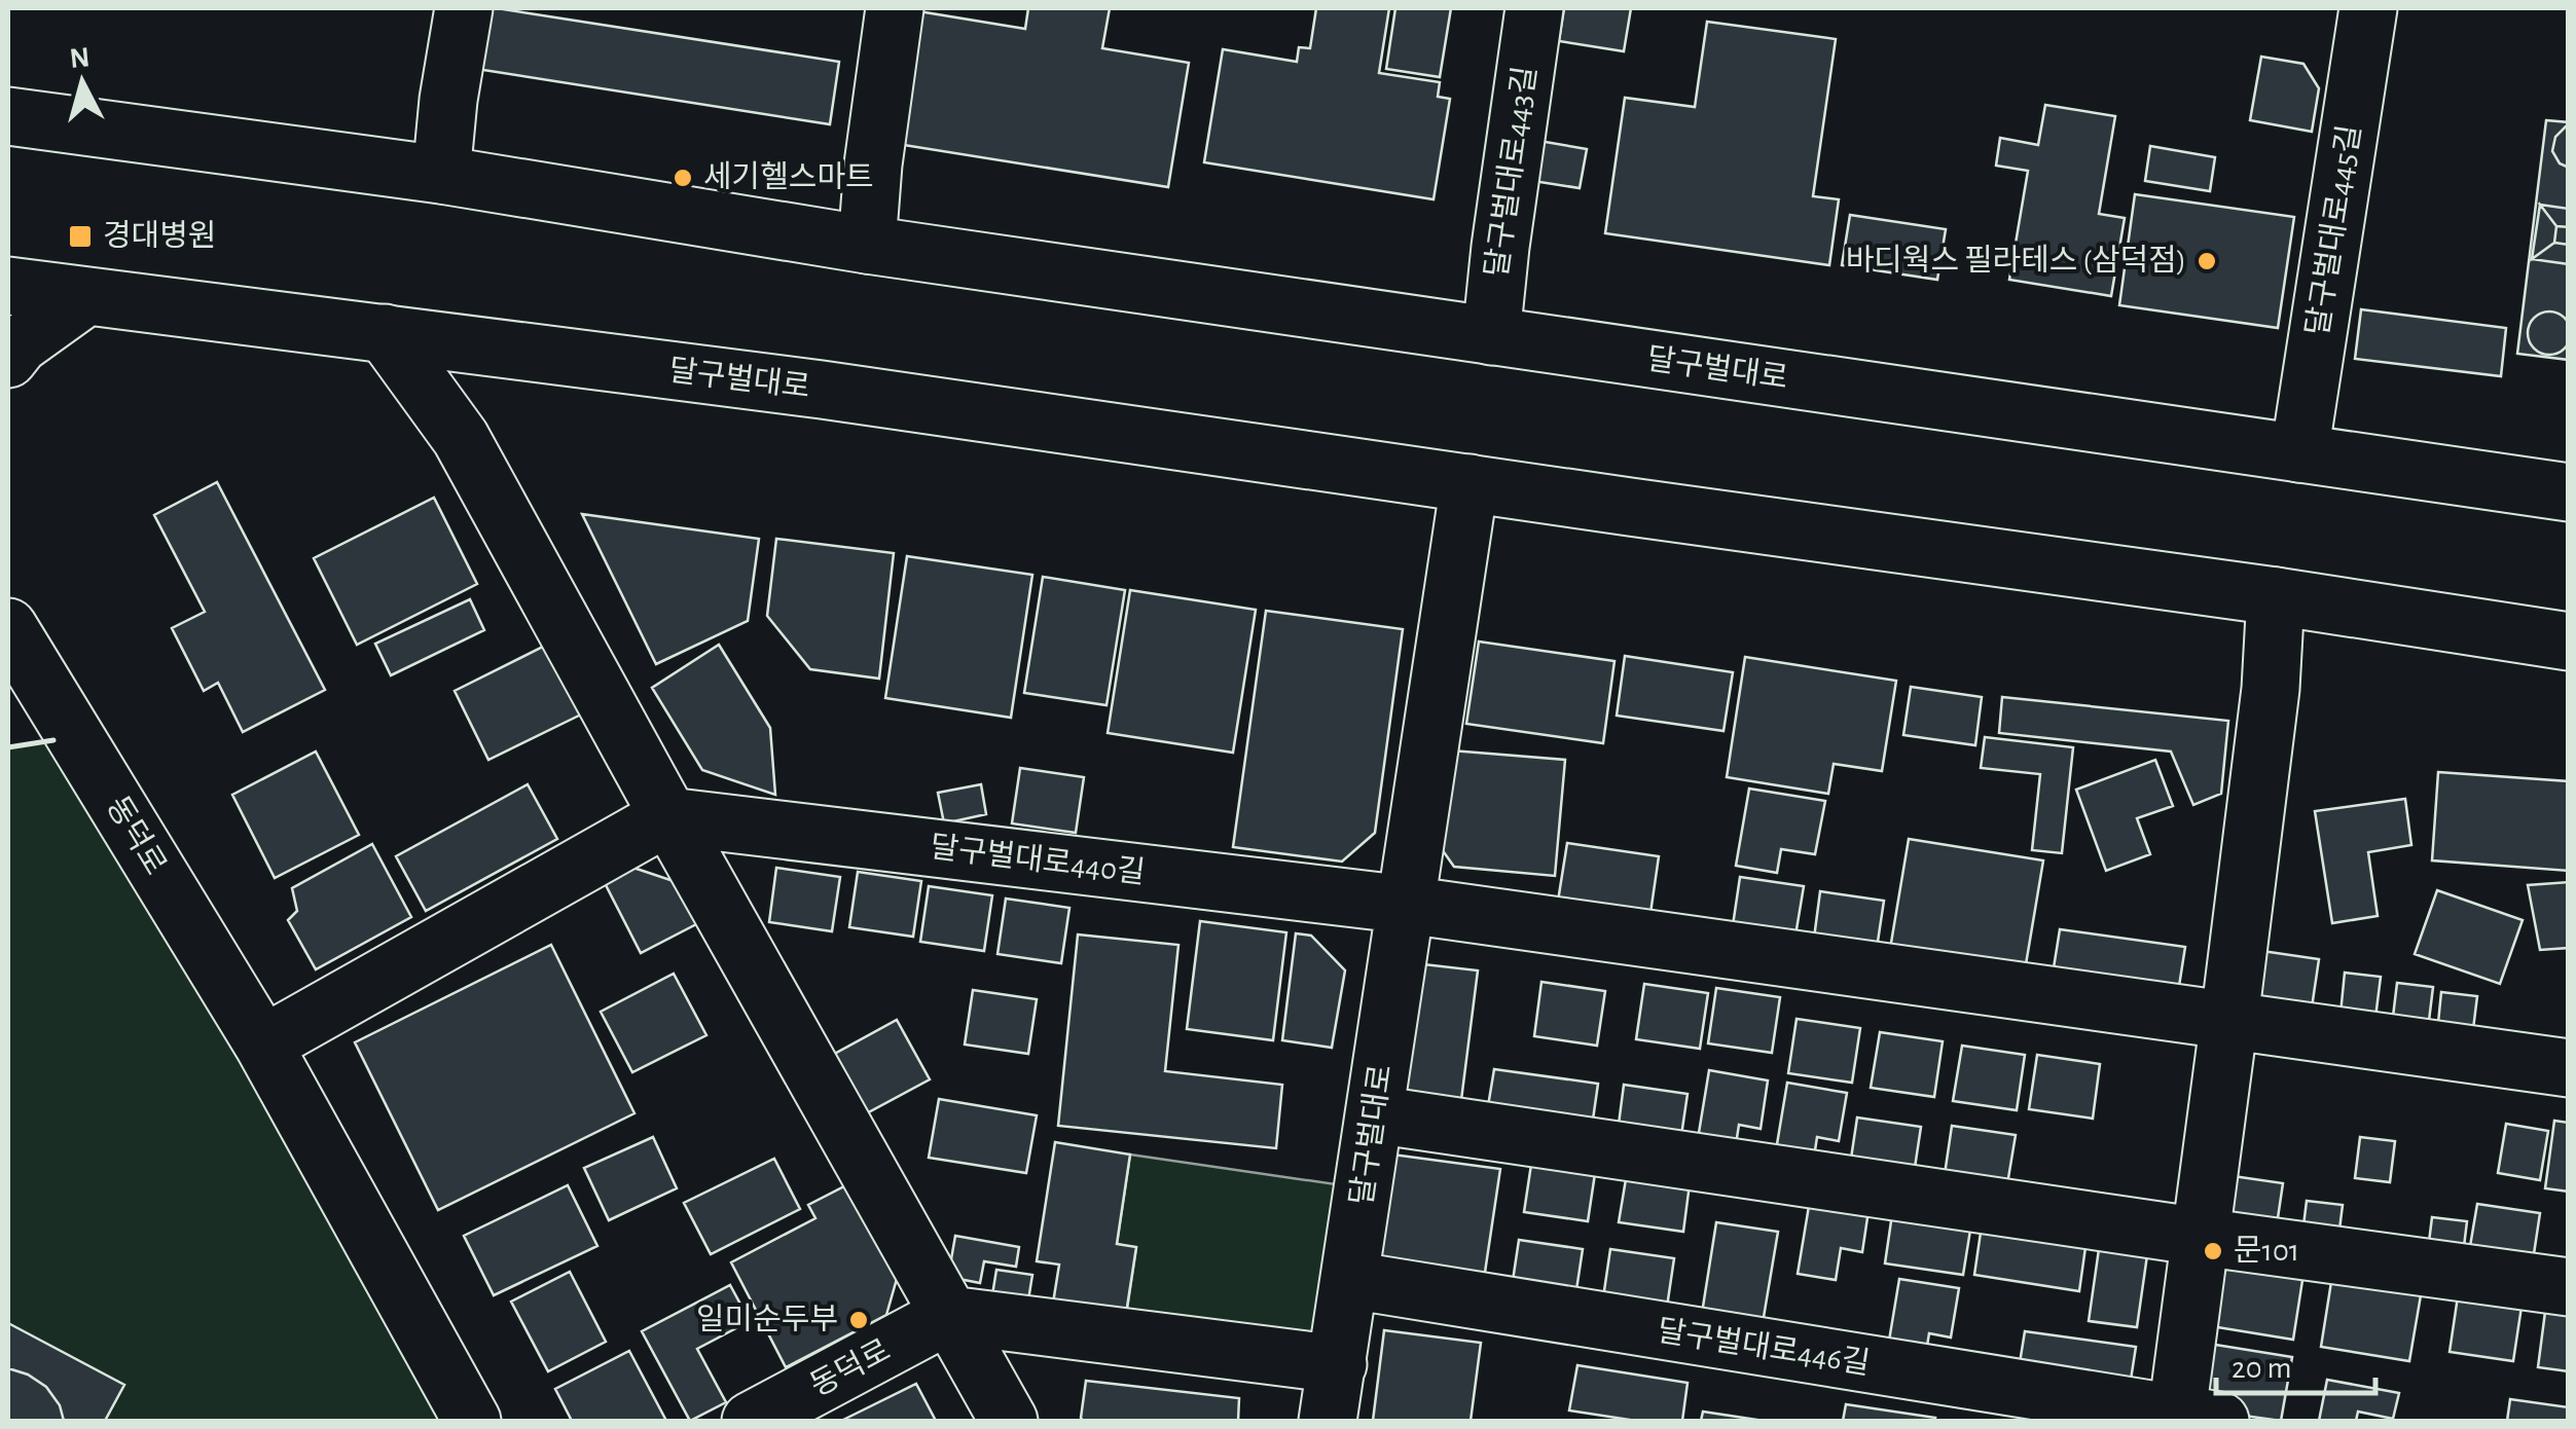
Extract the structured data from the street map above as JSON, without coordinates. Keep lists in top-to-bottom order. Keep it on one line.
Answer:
{"streets":{"street":["달구벌대로443길","달구벌대로445길","달구벌대로","동덕로","달구벌대로440길","달구벌대로446길"]},"crossings":[["달구벌대로443길","달구벌대로"],["달구벌대로445길","달구벌대로"],["달구벌대로","달구벌대로440길"],["달구벌대로","달구벌대로446길"]],"places":{"other":["세기헬스마트","바디웍스 필라테스 (삼덕점)","문101","일미순두부"],"transit":["경대병원"]},"scale_bar":"20 m","north":"top"}
